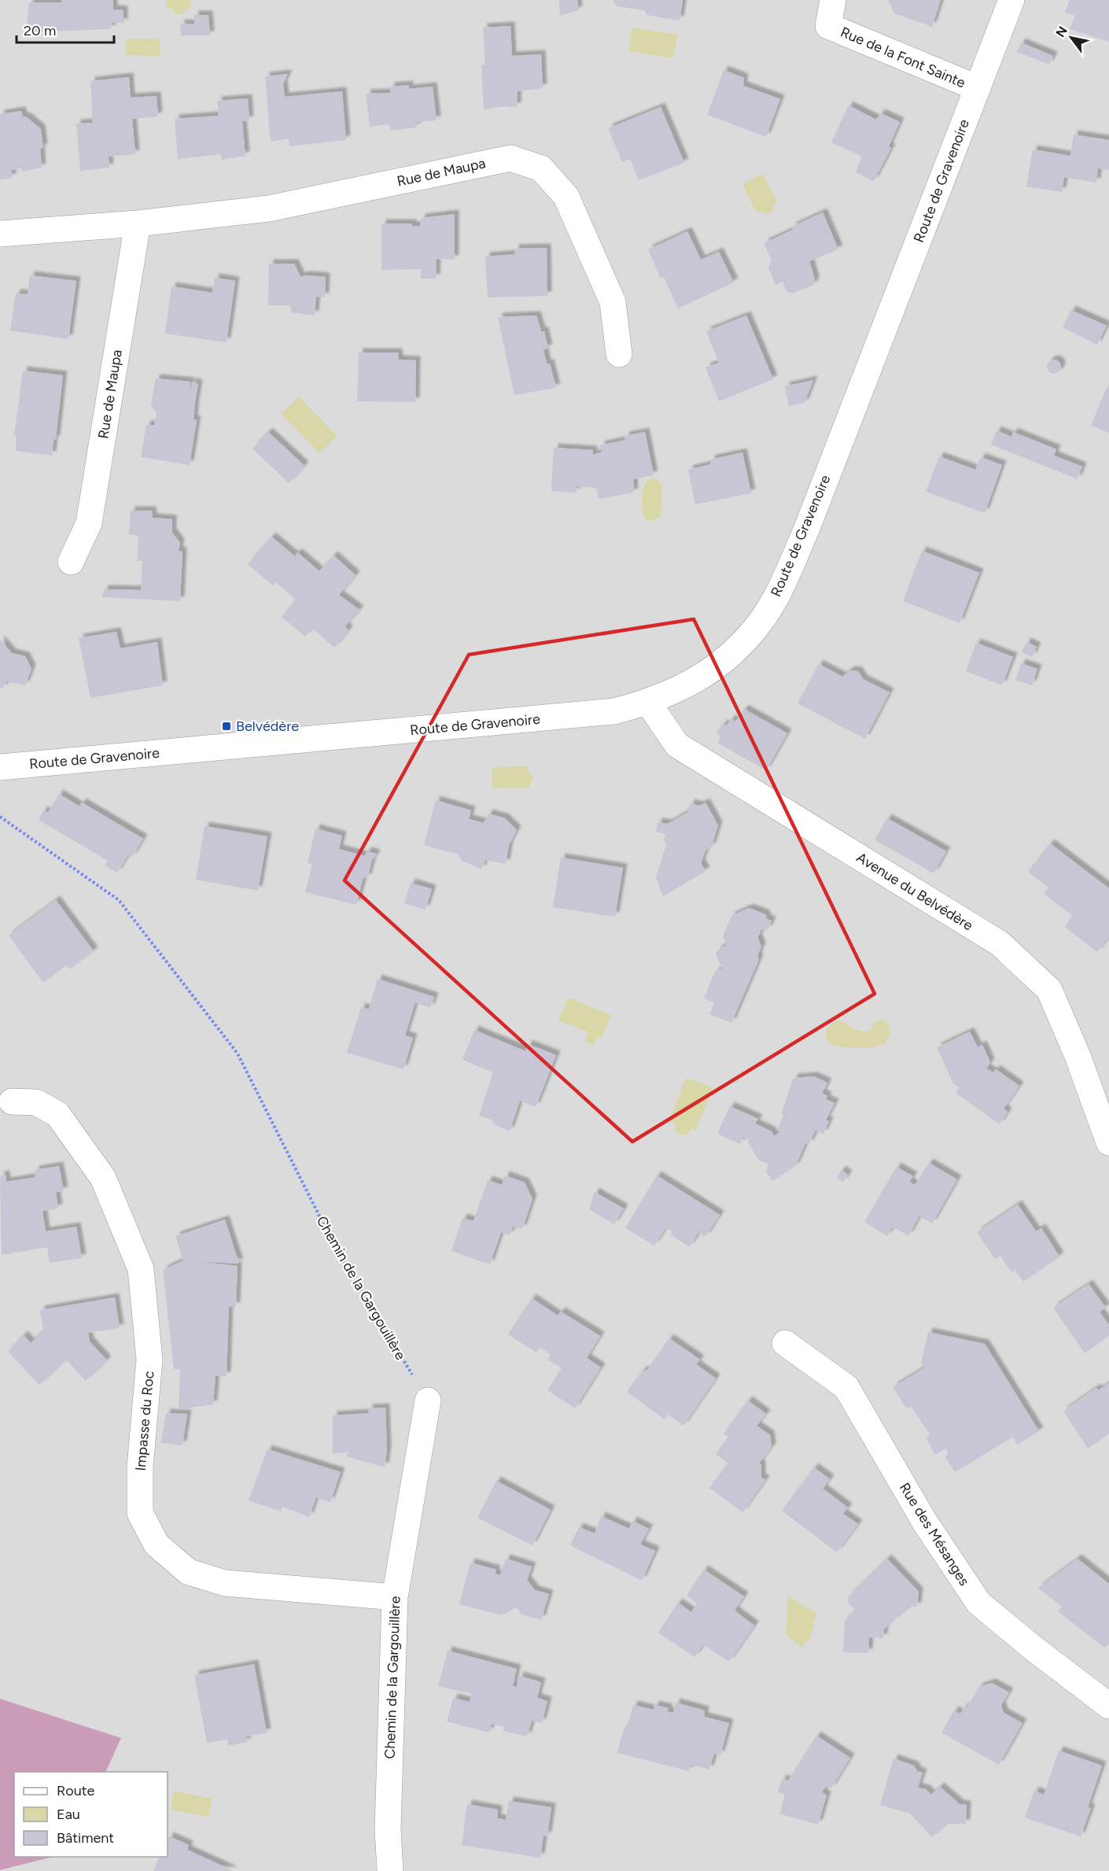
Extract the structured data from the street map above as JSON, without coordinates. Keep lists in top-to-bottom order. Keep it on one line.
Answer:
{"streets":{"street":["Rue de la Font Sainte","Rue de Maupa","Route de Gravenoire","Avenue du Belvédère","Chemin de la Gargouillère","Impasse du Roc","Rue des Mésanges"]},"crossings":[["Rue de la Font Sainte","Route de Gravenoire"],["Route de Gravenoire","Avenue du Belvédère"],["Chemin de la Gargouillère","Impasse du Roc"]],"places":{"transit":["Belvédère"]},"legend":["Route","Eau","Bâtiment"],"scale_bar":"20 m","north":"top left"}
